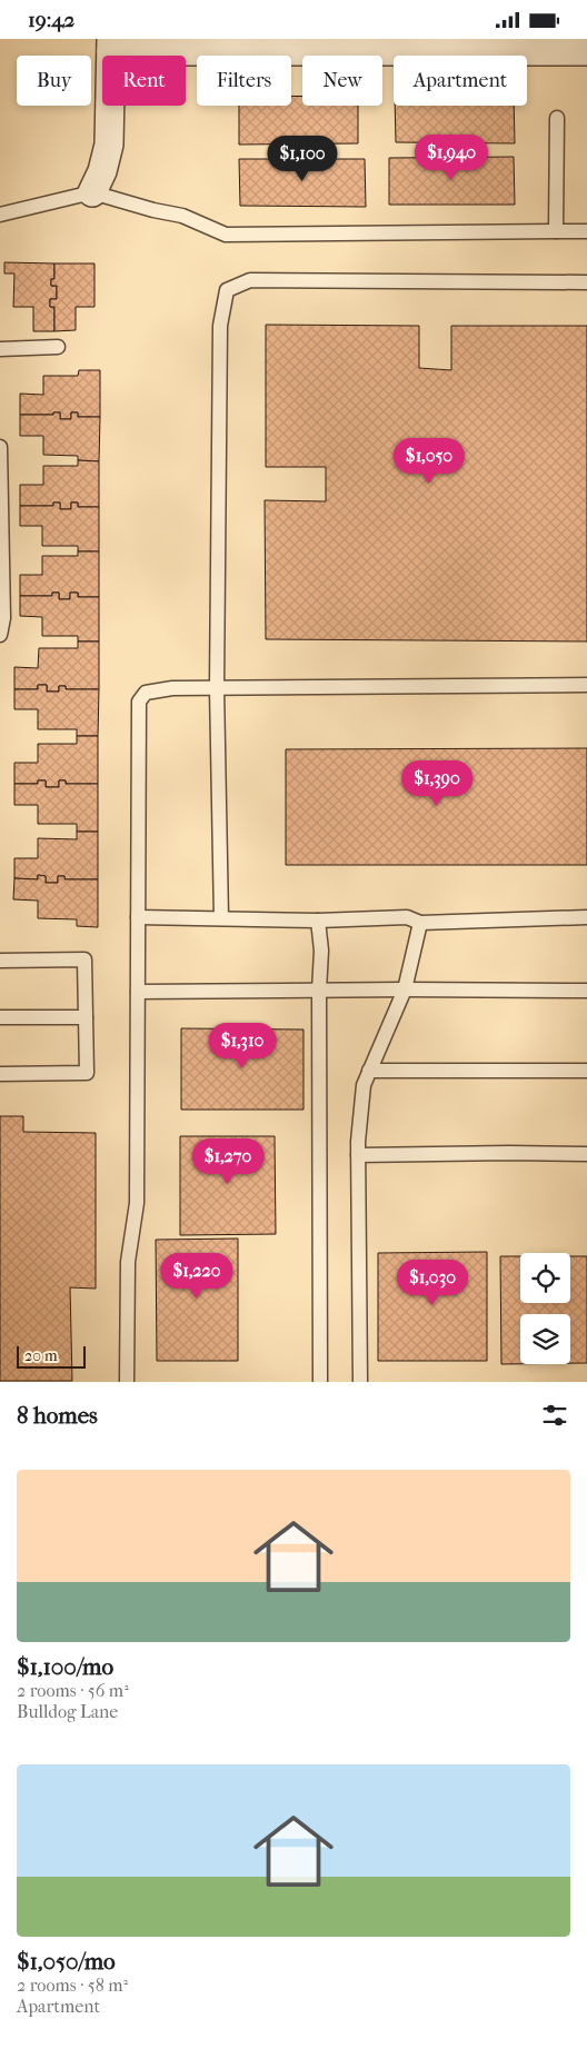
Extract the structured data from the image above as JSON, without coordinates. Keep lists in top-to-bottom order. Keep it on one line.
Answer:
{"scale_bar":"20 m","page":{"status":"19:42","chip":["Buy","Rent","Filters","New","Apartment"],"price":["$1,940","$1,100","$1,050","$1,390","$1,310","$1,270","$1,220","$1,030"],"scale":"20 m","heading":"8 homes","list":[{"name":"$1,100/mo","note":"2 rooms · 56 m² · Bulldog Lane"},{"name":"$1,050/mo","note":"2 rooms · 58 m² · Apartment"}]}}
